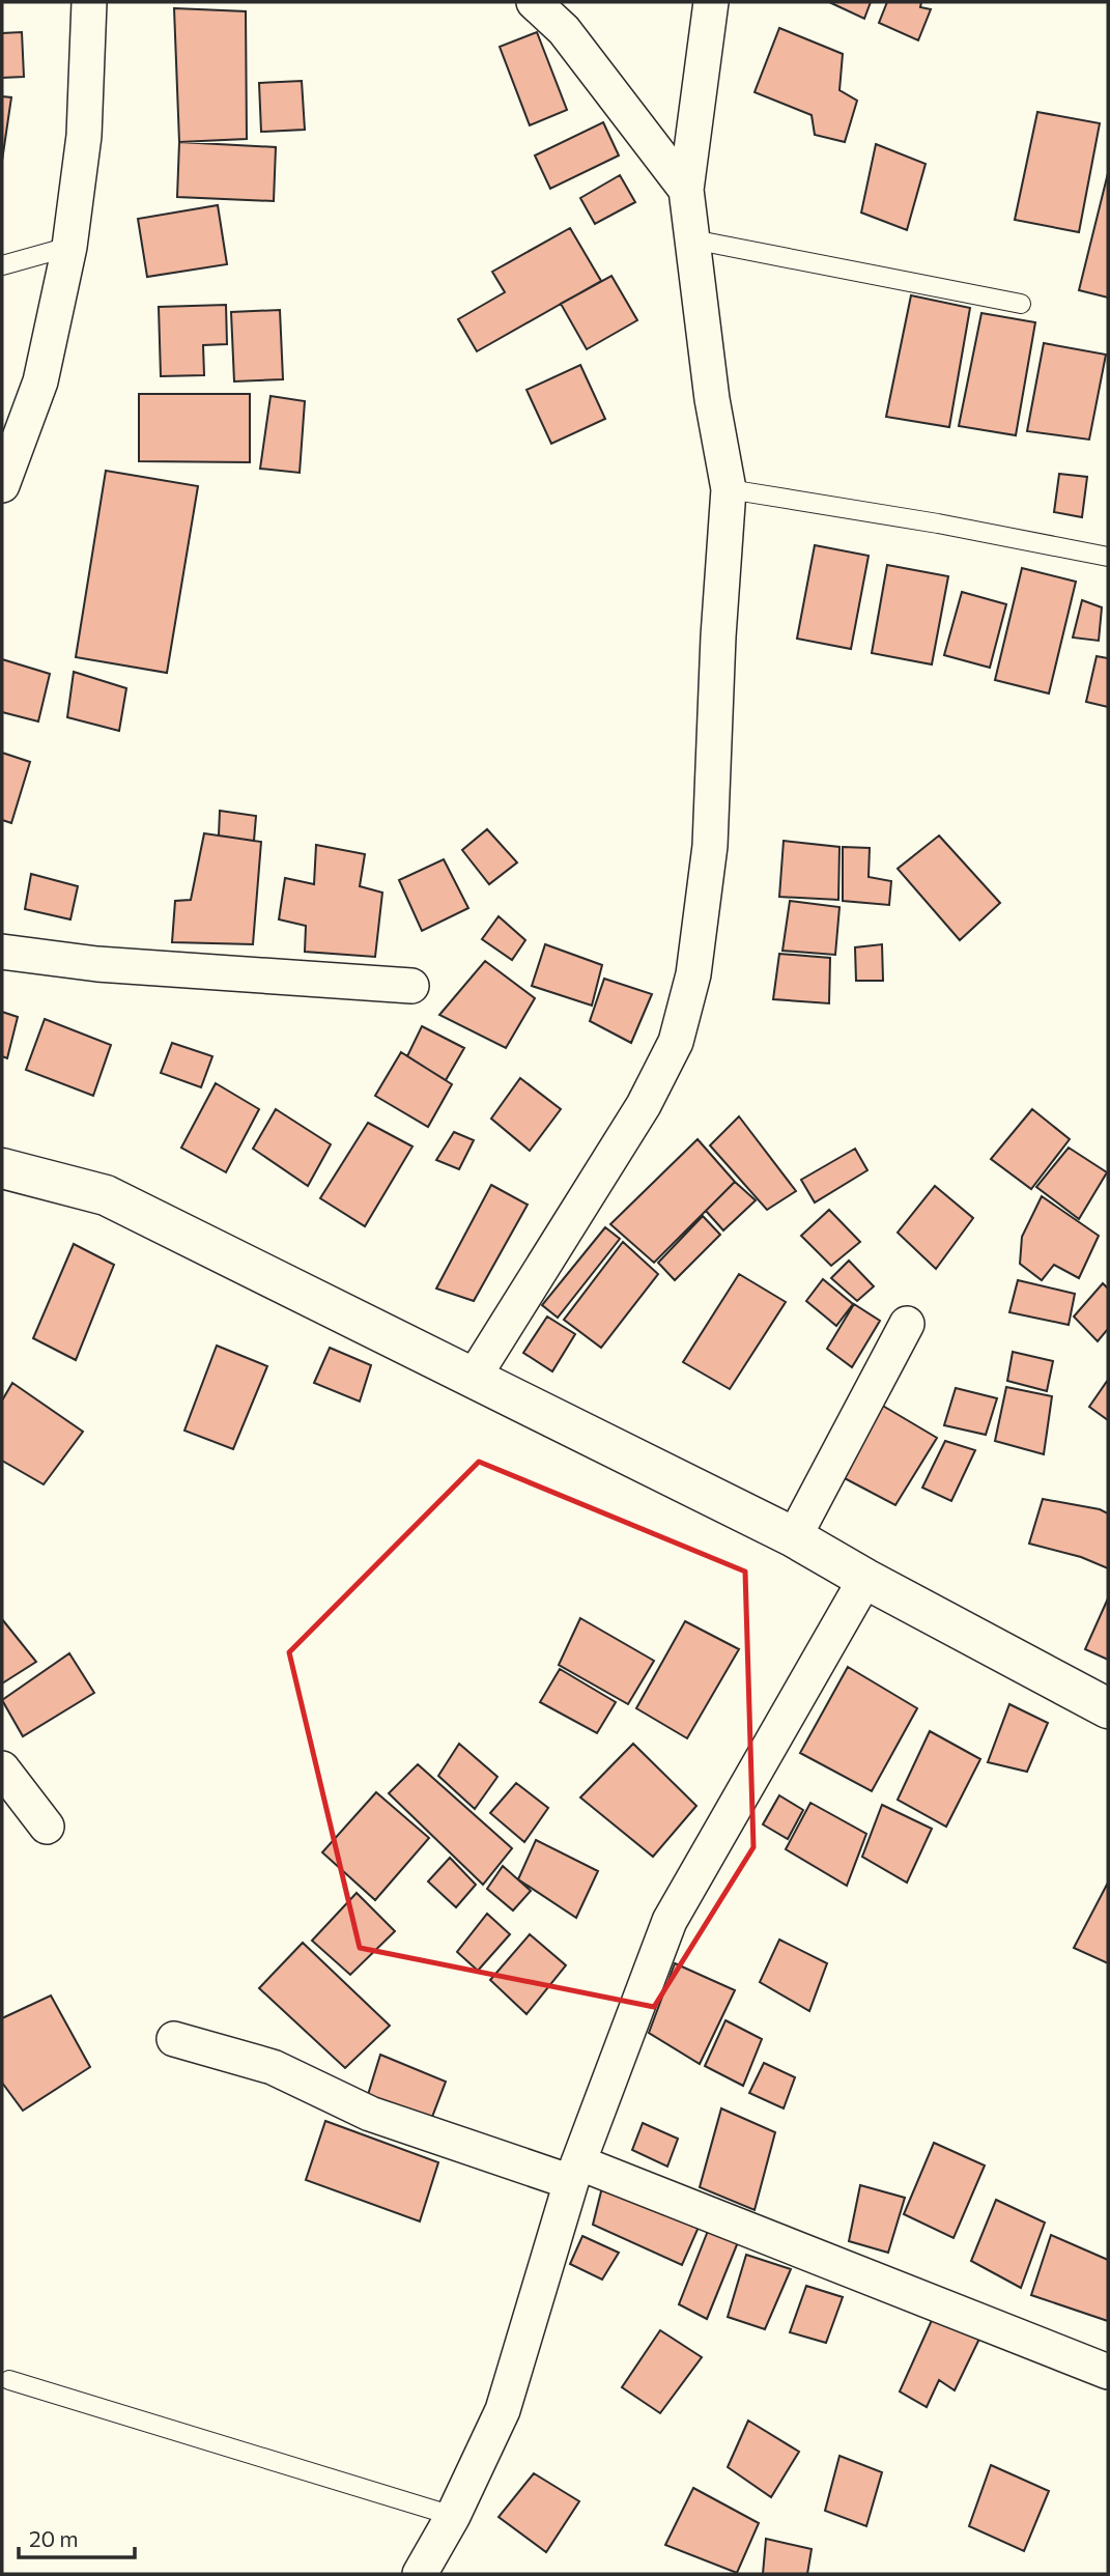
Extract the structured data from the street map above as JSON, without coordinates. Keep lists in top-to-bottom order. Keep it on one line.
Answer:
{"scale_bar":"20 m"}
